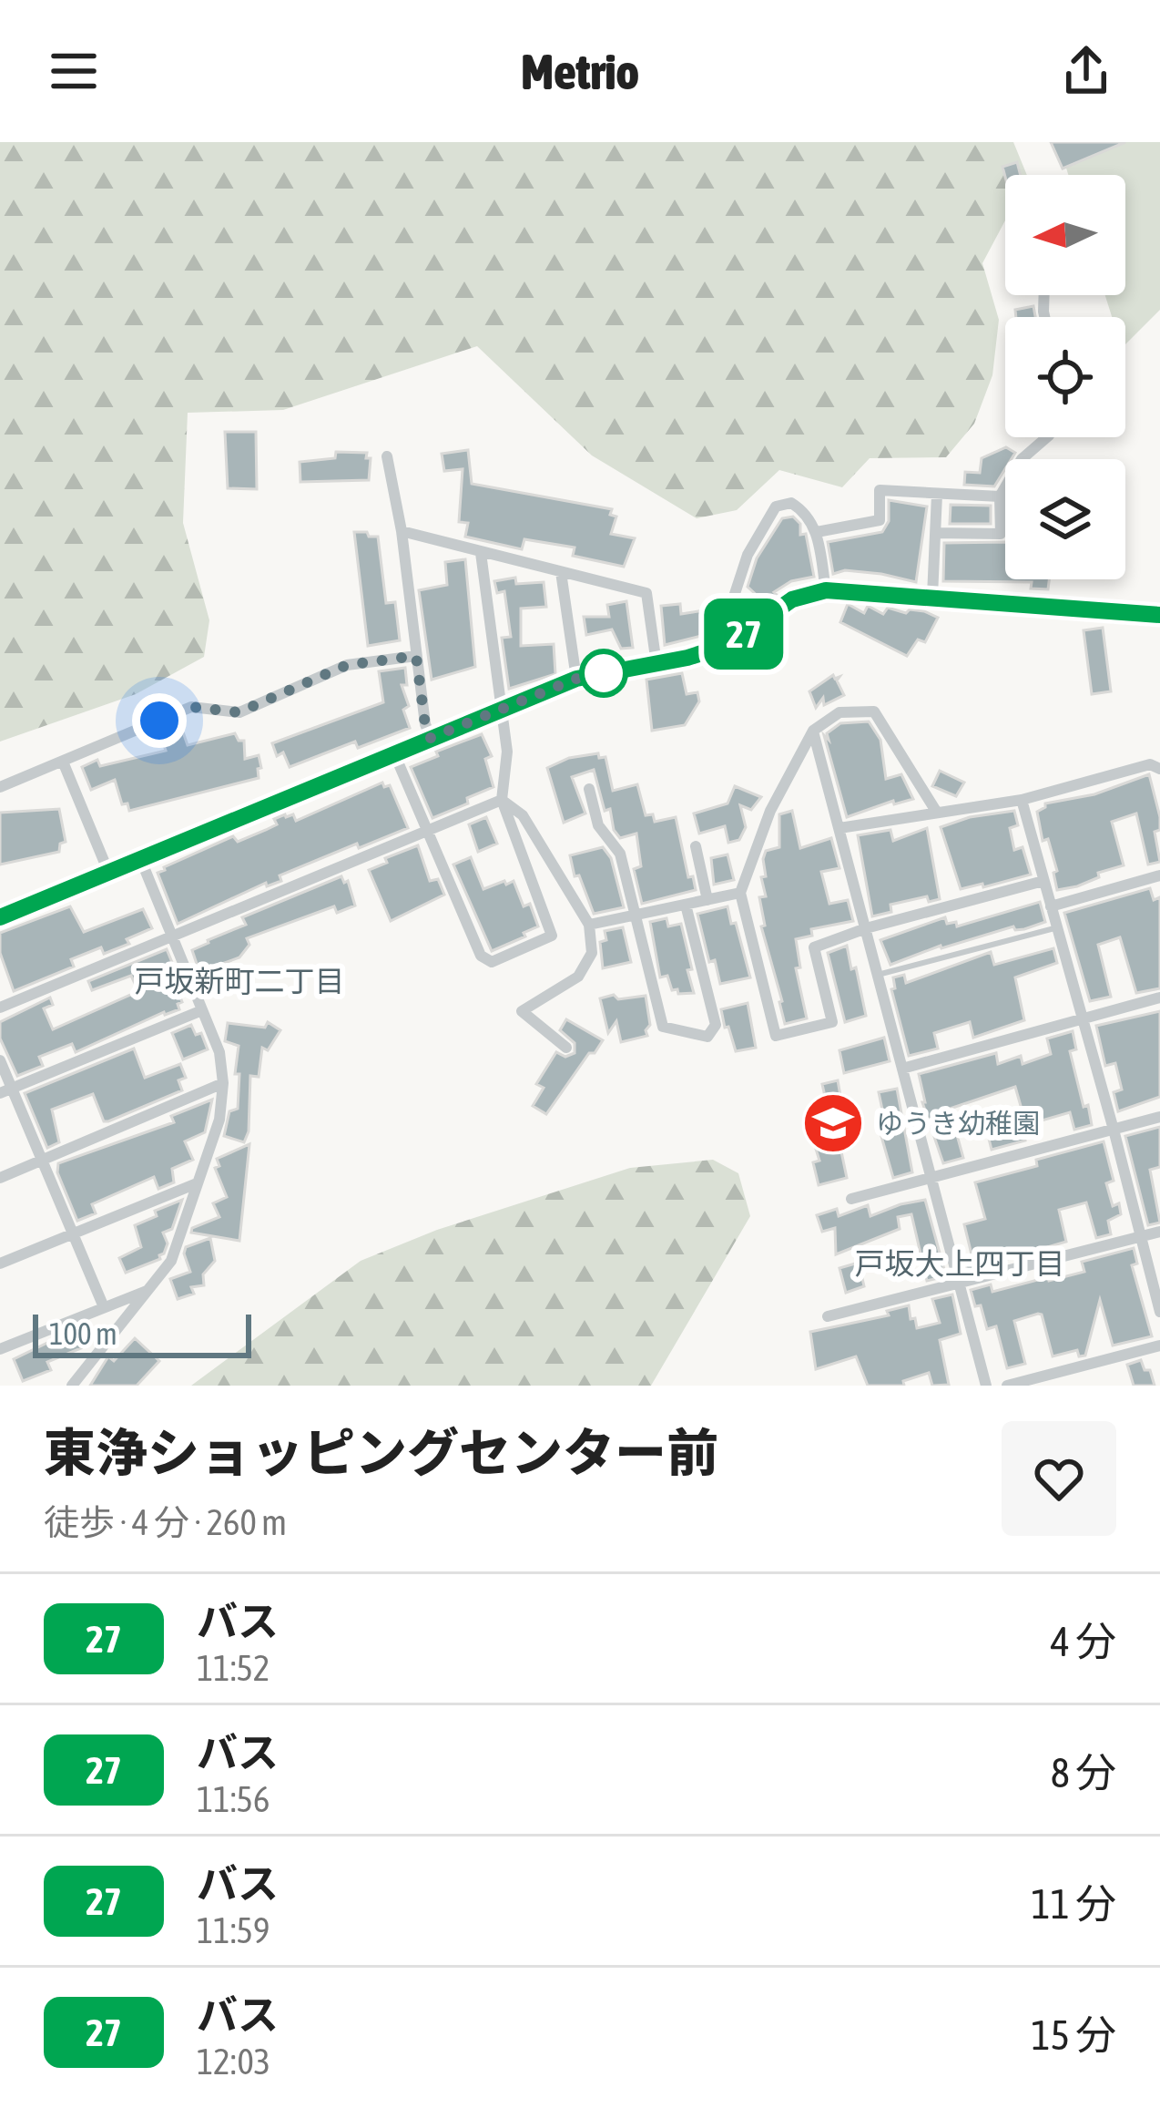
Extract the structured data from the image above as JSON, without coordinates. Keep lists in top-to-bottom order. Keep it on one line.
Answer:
{"districts":["戸坂新町二丁目","戸坂大上四丁目"],"places":{"school or university":["ゆうき幼稚園"]},"lines":["bus line 27"],"scale_bar":"100 m","north":"left","page":{"header":"Metrio","on_map":"27","scale":"100 m","heading":["東浄ショッピングセンター前","徒歩 · 4 分 · 260 m"],"list":[{"mark":"27","name":"バス","note":"11:52","value":"4 分"},{"mark":"27","name":"バス","note":"11:56","value":"8 分"},{"mark":"27","name":"バス","note":"11:59","value":"11 分"},{"mark":"27","name":"バス","note":"12:03","value":"15 分"}]}}
